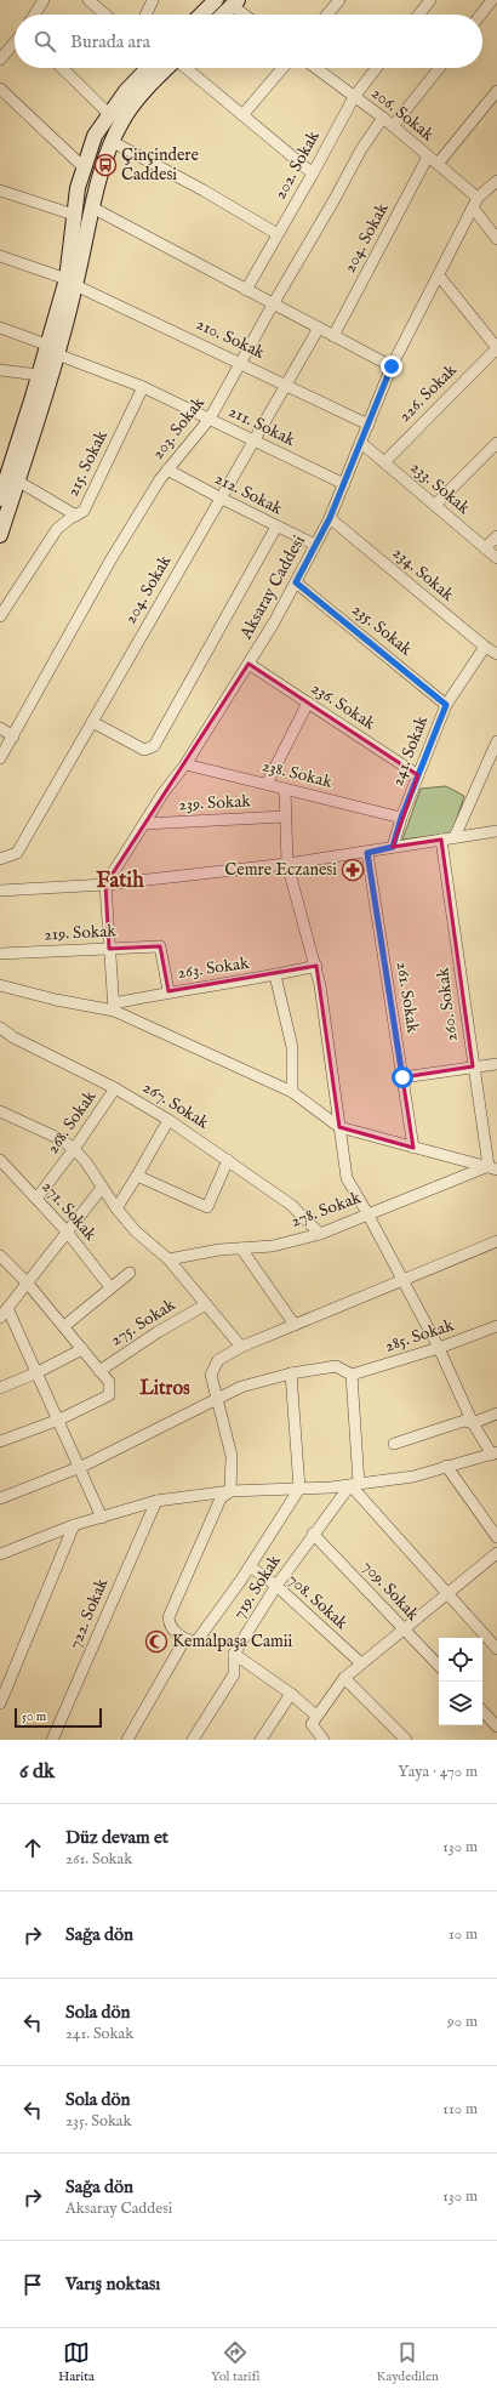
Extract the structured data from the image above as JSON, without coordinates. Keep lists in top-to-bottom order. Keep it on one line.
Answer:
{"streets":{"street":["206. Sokak","202. Sokak","204. Sokak","210. Sokak","226. Sokak","211. Sokak","203. Sokak","215. Sokak","233. Sokak","212. Sokak","234. Sokak","Aksaray Caddesi","235. Sokak","236. Sokak","241. Sokak","238. Sokak","239. Sokak","219. Sokak","263. Sokak","261. Sokak","260. Sokak","267. Sokak","268. Sokak","278. Sokak","271. Sokak","275. Sokak","285. Sokak","719. Sokak","709. Sokak","708. Sokak","722. Sokak"]},"crossings":[["206. Sokak","202. Sokak"],["206. Sokak","204. Sokak"],["206. Sokak","203. Sokak"],["206. Sokak","Aksaray Caddesi"],["204. Sokak","210. Sokak"],["204. Sokak","211. Sokak"],["204. Sokak","212. Sokak"],["210. Sokak","203. Sokak"],["210. Sokak","Aksaray Caddesi"],["226. Sokak","233. Sokak"],["211. Sokak","203. Sokak"],["211. Sokak","215. Sokak"],["211. Sokak","Aksaray Caddesi"],["203. Sokak","212. Sokak"],["233. Sokak","Aksaray Caddesi"],["212. Sokak","Aksaray Caddesi"],["234. Sokak","Aksaray Caddesi"],["234. Sokak","241. Sokak"],["Aksaray Caddesi","235. Sokak"],["Aksaray Caddesi","236. Sokak"],["Aksaray Caddesi","238. Sokak"],["Aksaray Caddesi","239. Sokak"],["235. Sokak","241. Sokak"],["236. Sokak","241. Sokak"],["241. Sokak","238. Sokak"],["219. Sokak","263. Sokak"],["260. Sokak","278. Sokak"],["267. Sokak","268. Sokak"],["267. Sokak","278. Sokak"],["268. Sokak","271. Sokak"],["719. Sokak","709. Sokak"],["719. Sokak","708. Sokak"]],"districts":["Fatih","Litros"],"places":{"bus stop":["Çinçindere Caddesi"],"pharmacy":["Cemre Eczanesi"],"mosque":["Kemalpaşa Camii"]},"scale_bar":"50 m","page":{"search":"Burada ara","scale":"50 m","heading":["6 dk","Yaya · 470 m"],"list":[["Düz devam et","261. Sokak","130 m"],["Sağa dön","10 m"],["Sola dön","241. Sokak","90 m"],["Sola dön","235. Sokak","110 m"],["Sağa dön","Aksaray Caddesi","130 m"],"Varış noktası"],"nav":["Harita","Yol tarifi","Kaydedilen"]}}
